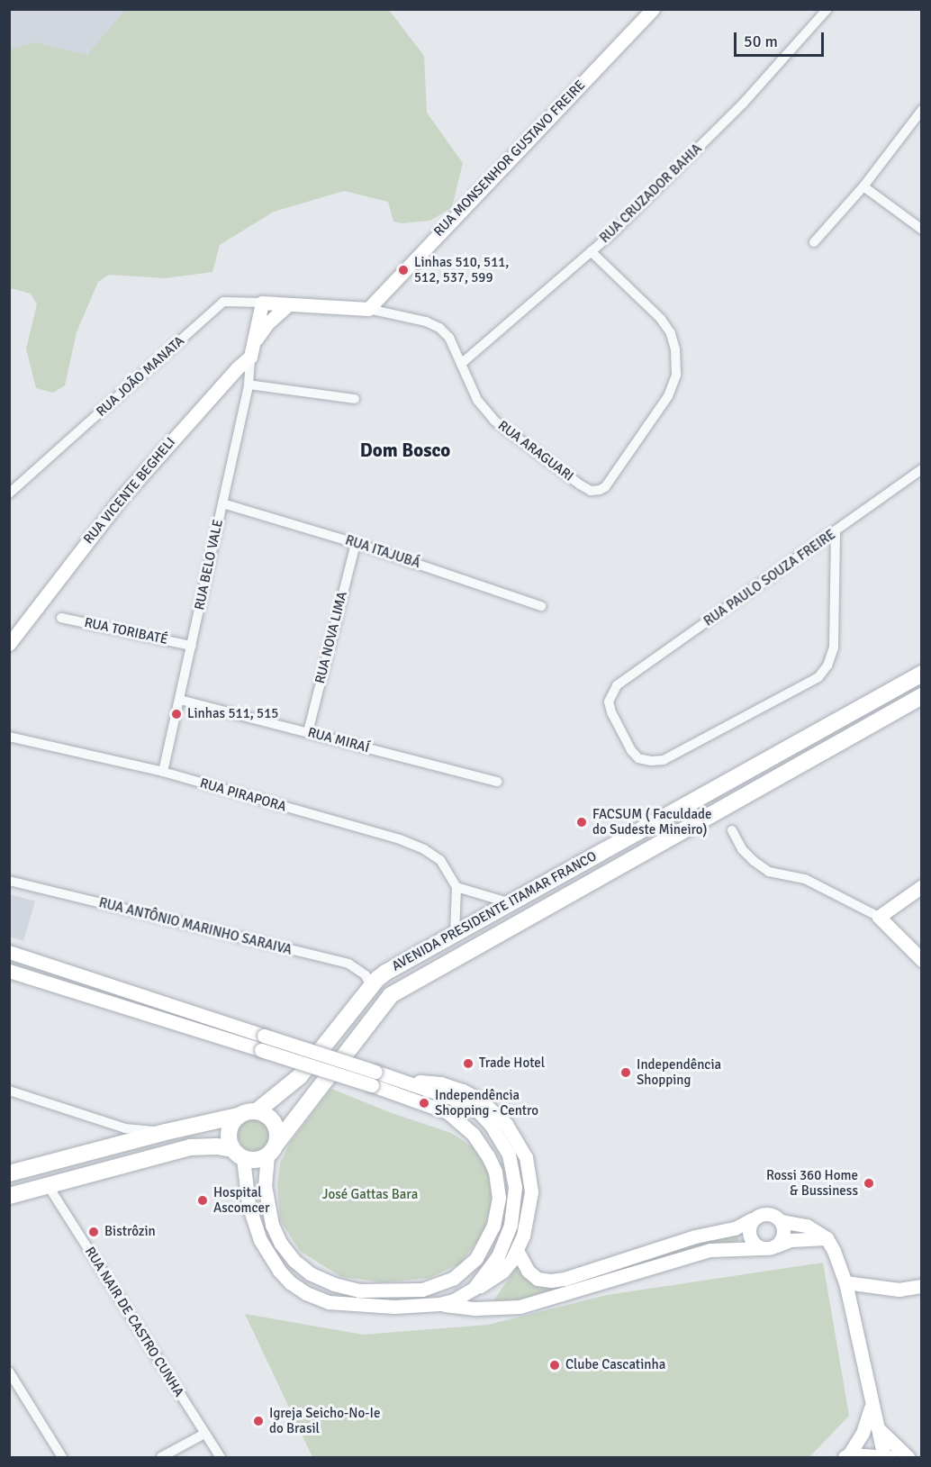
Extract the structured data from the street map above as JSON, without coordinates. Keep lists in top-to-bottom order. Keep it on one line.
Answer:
{"streets":{"main road":["RUA MONSENHOR GUSTAVO FREIRE","RUA JOÃO MANATA","RUA ARAGUARI","RUA VICENTE BEGHELI","AVENIDA PRESIDENTE ITAMAR FRANCO"],"street":["RUA CRUZADOR BAHIA","RUA ITAJUBÁ","RUA BELO VALE","RUA PAULO SOUZA FREIRE","RUA TORIBATÉ","RUA NOVA LIMA","RUA MIRAÍ","RUA PIRAPORA","RUA ANTÔNIO MARINHO SARAIVA","RUA NAIR DE CASTRO CUNHA"]},"crossings":[["RUA MONSENHOR GUSTAVO FREIRE","RUA ARAGUARI"],["RUA CRUZADOR BAHIA","RUA ARAGUARI"],["RUA JOÃO MANATA","RUA ARAGUARI"],["RUA JOÃO MANATA","RUA VICENTE BEGHELI"],["RUA ARAGUARI","RUA VICENTE BEGHELI"],["RUA VICENTE BEGHELI","RUA BELO VALE"],["RUA ITAJUBÁ","RUA BELO VALE"],["RUA ITAJUBÁ","RUA NOVA LIMA"],["RUA BELO VALE","RUA TORIBATÉ"],["RUA BELO VALE","RUA MIRAÍ"],["RUA BELO VALE","RUA PIRAPORA"],["RUA NOVA LIMA","RUA MIRAÍ"],["AVENIDA PRESIDENTE ITAMAR FRANCO","RUA ANTÔNIO MARINHO SARAIVA"]],"districts":["Dom Bosco"],"parks":["José Gattas Bara"],"places":["Linhas 510, 511, 512, 537, 599","Linhas 511, 515","FACSUM ( Faculdade do Sudeste Mineiro)","Trade Hotel","Independência Shopping","Independência Shopping - Centro","Rossi 360 Home & Bussiness","Hospital Ascomcer","Bistrôzin","Clube Cascatinha","Igreja Seicho-No-Ie do Brasil"],"scale_bar":"50 m"}
